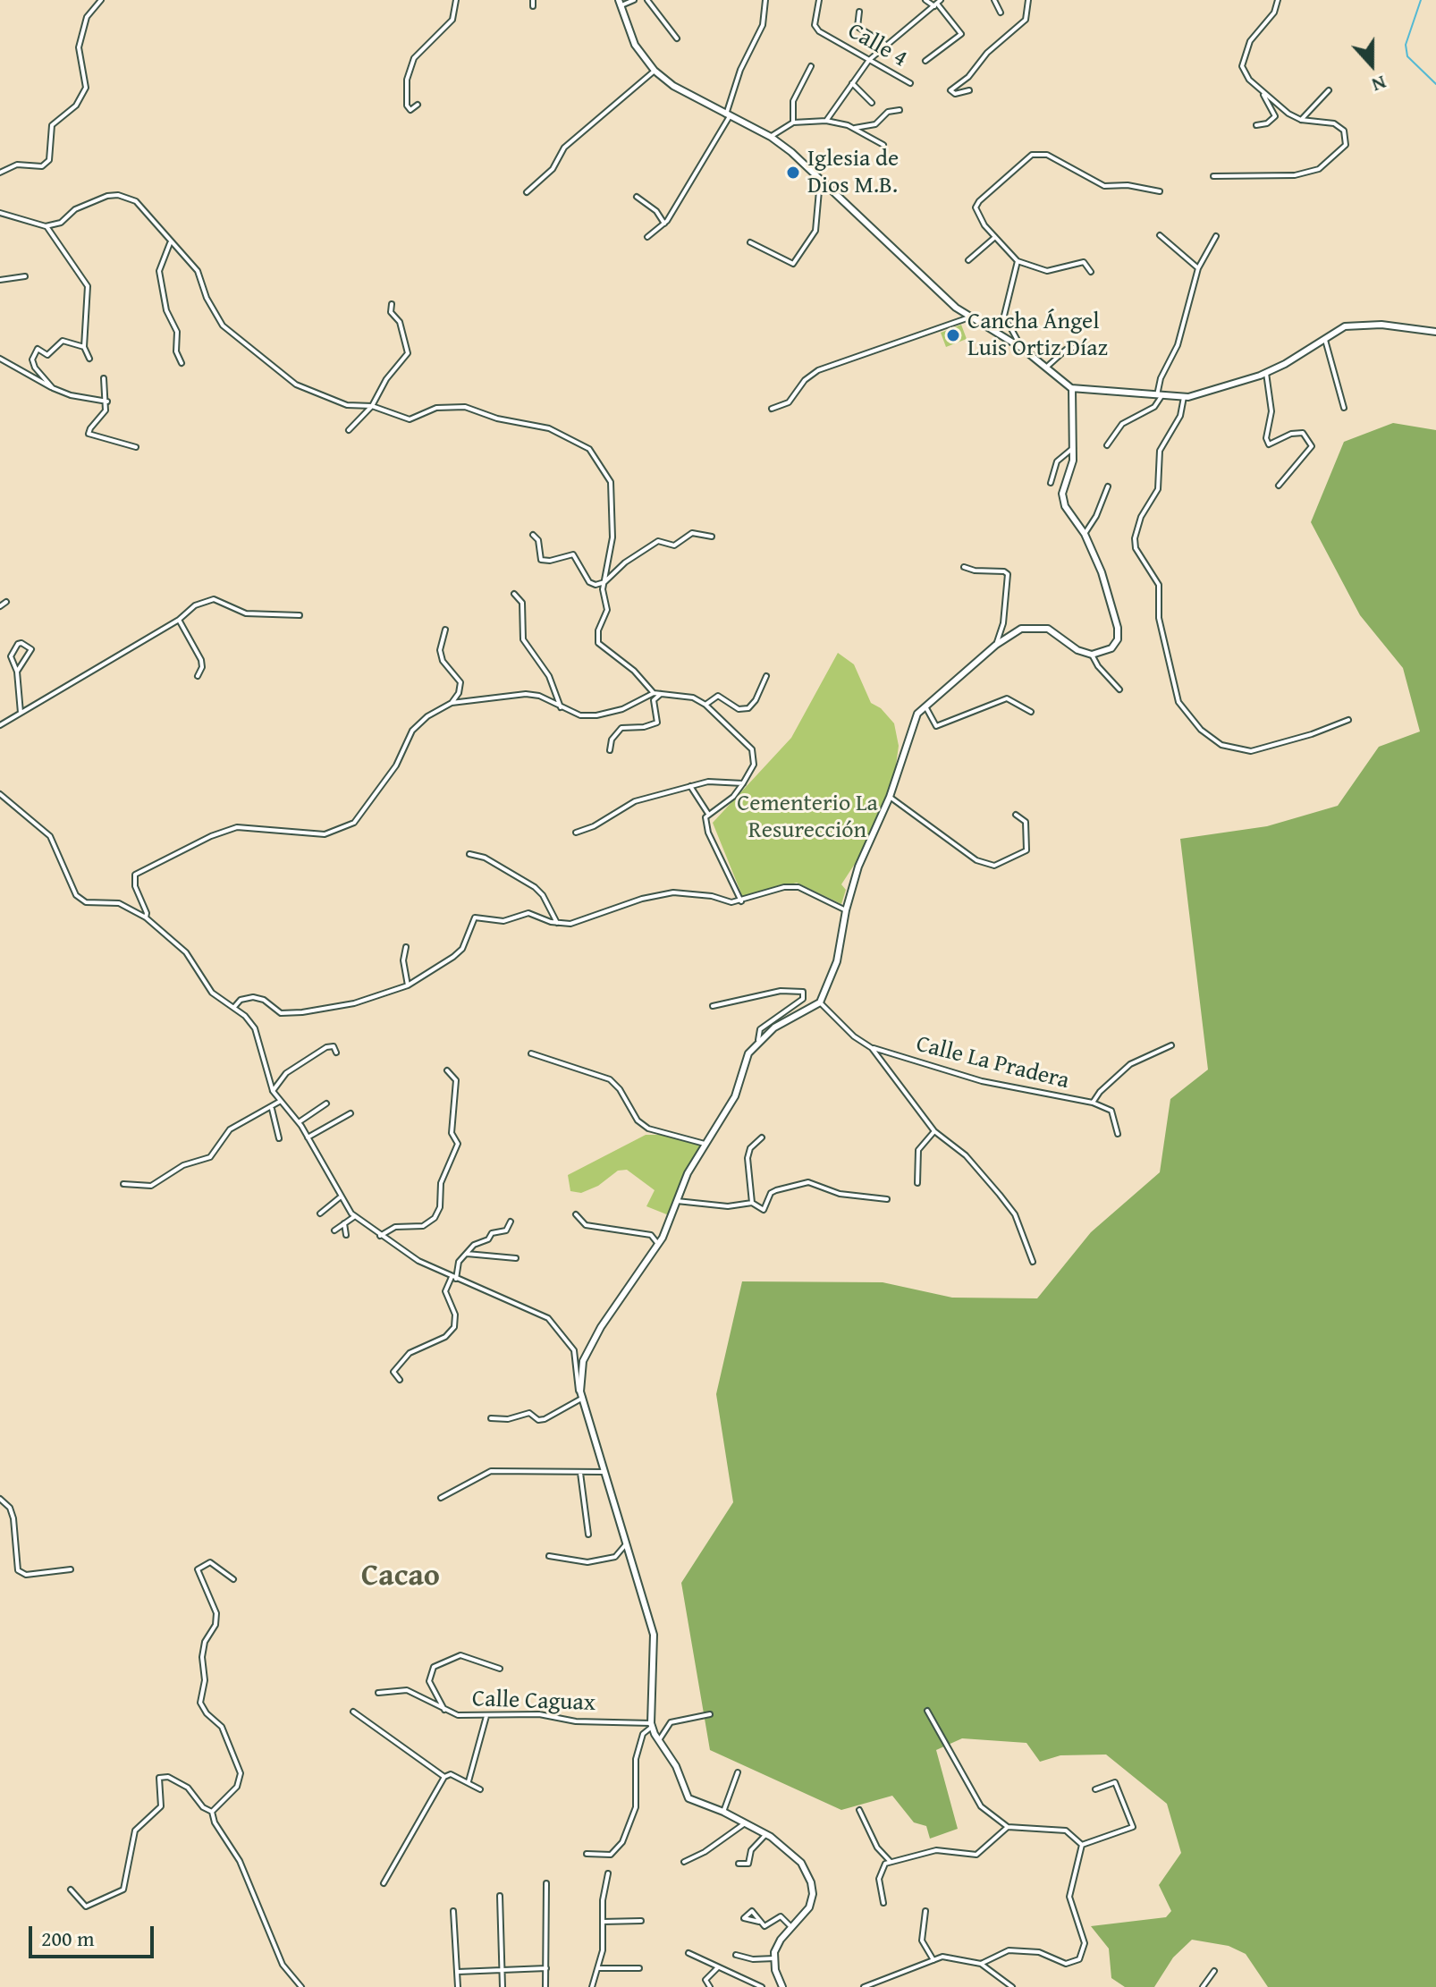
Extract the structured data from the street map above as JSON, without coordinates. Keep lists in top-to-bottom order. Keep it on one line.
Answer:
{"streets":{"street":["Calle 4","Calle La Pradera","Calle Caguax"]},"districts":["Cacao"],"parks":["Cementerio La Resurección"],"places":["Iglesia de Dios M.B.","Cancha Ángel Luis Ortiz Díaz"],"scale_bar":"200 m","north":"bottom"}
